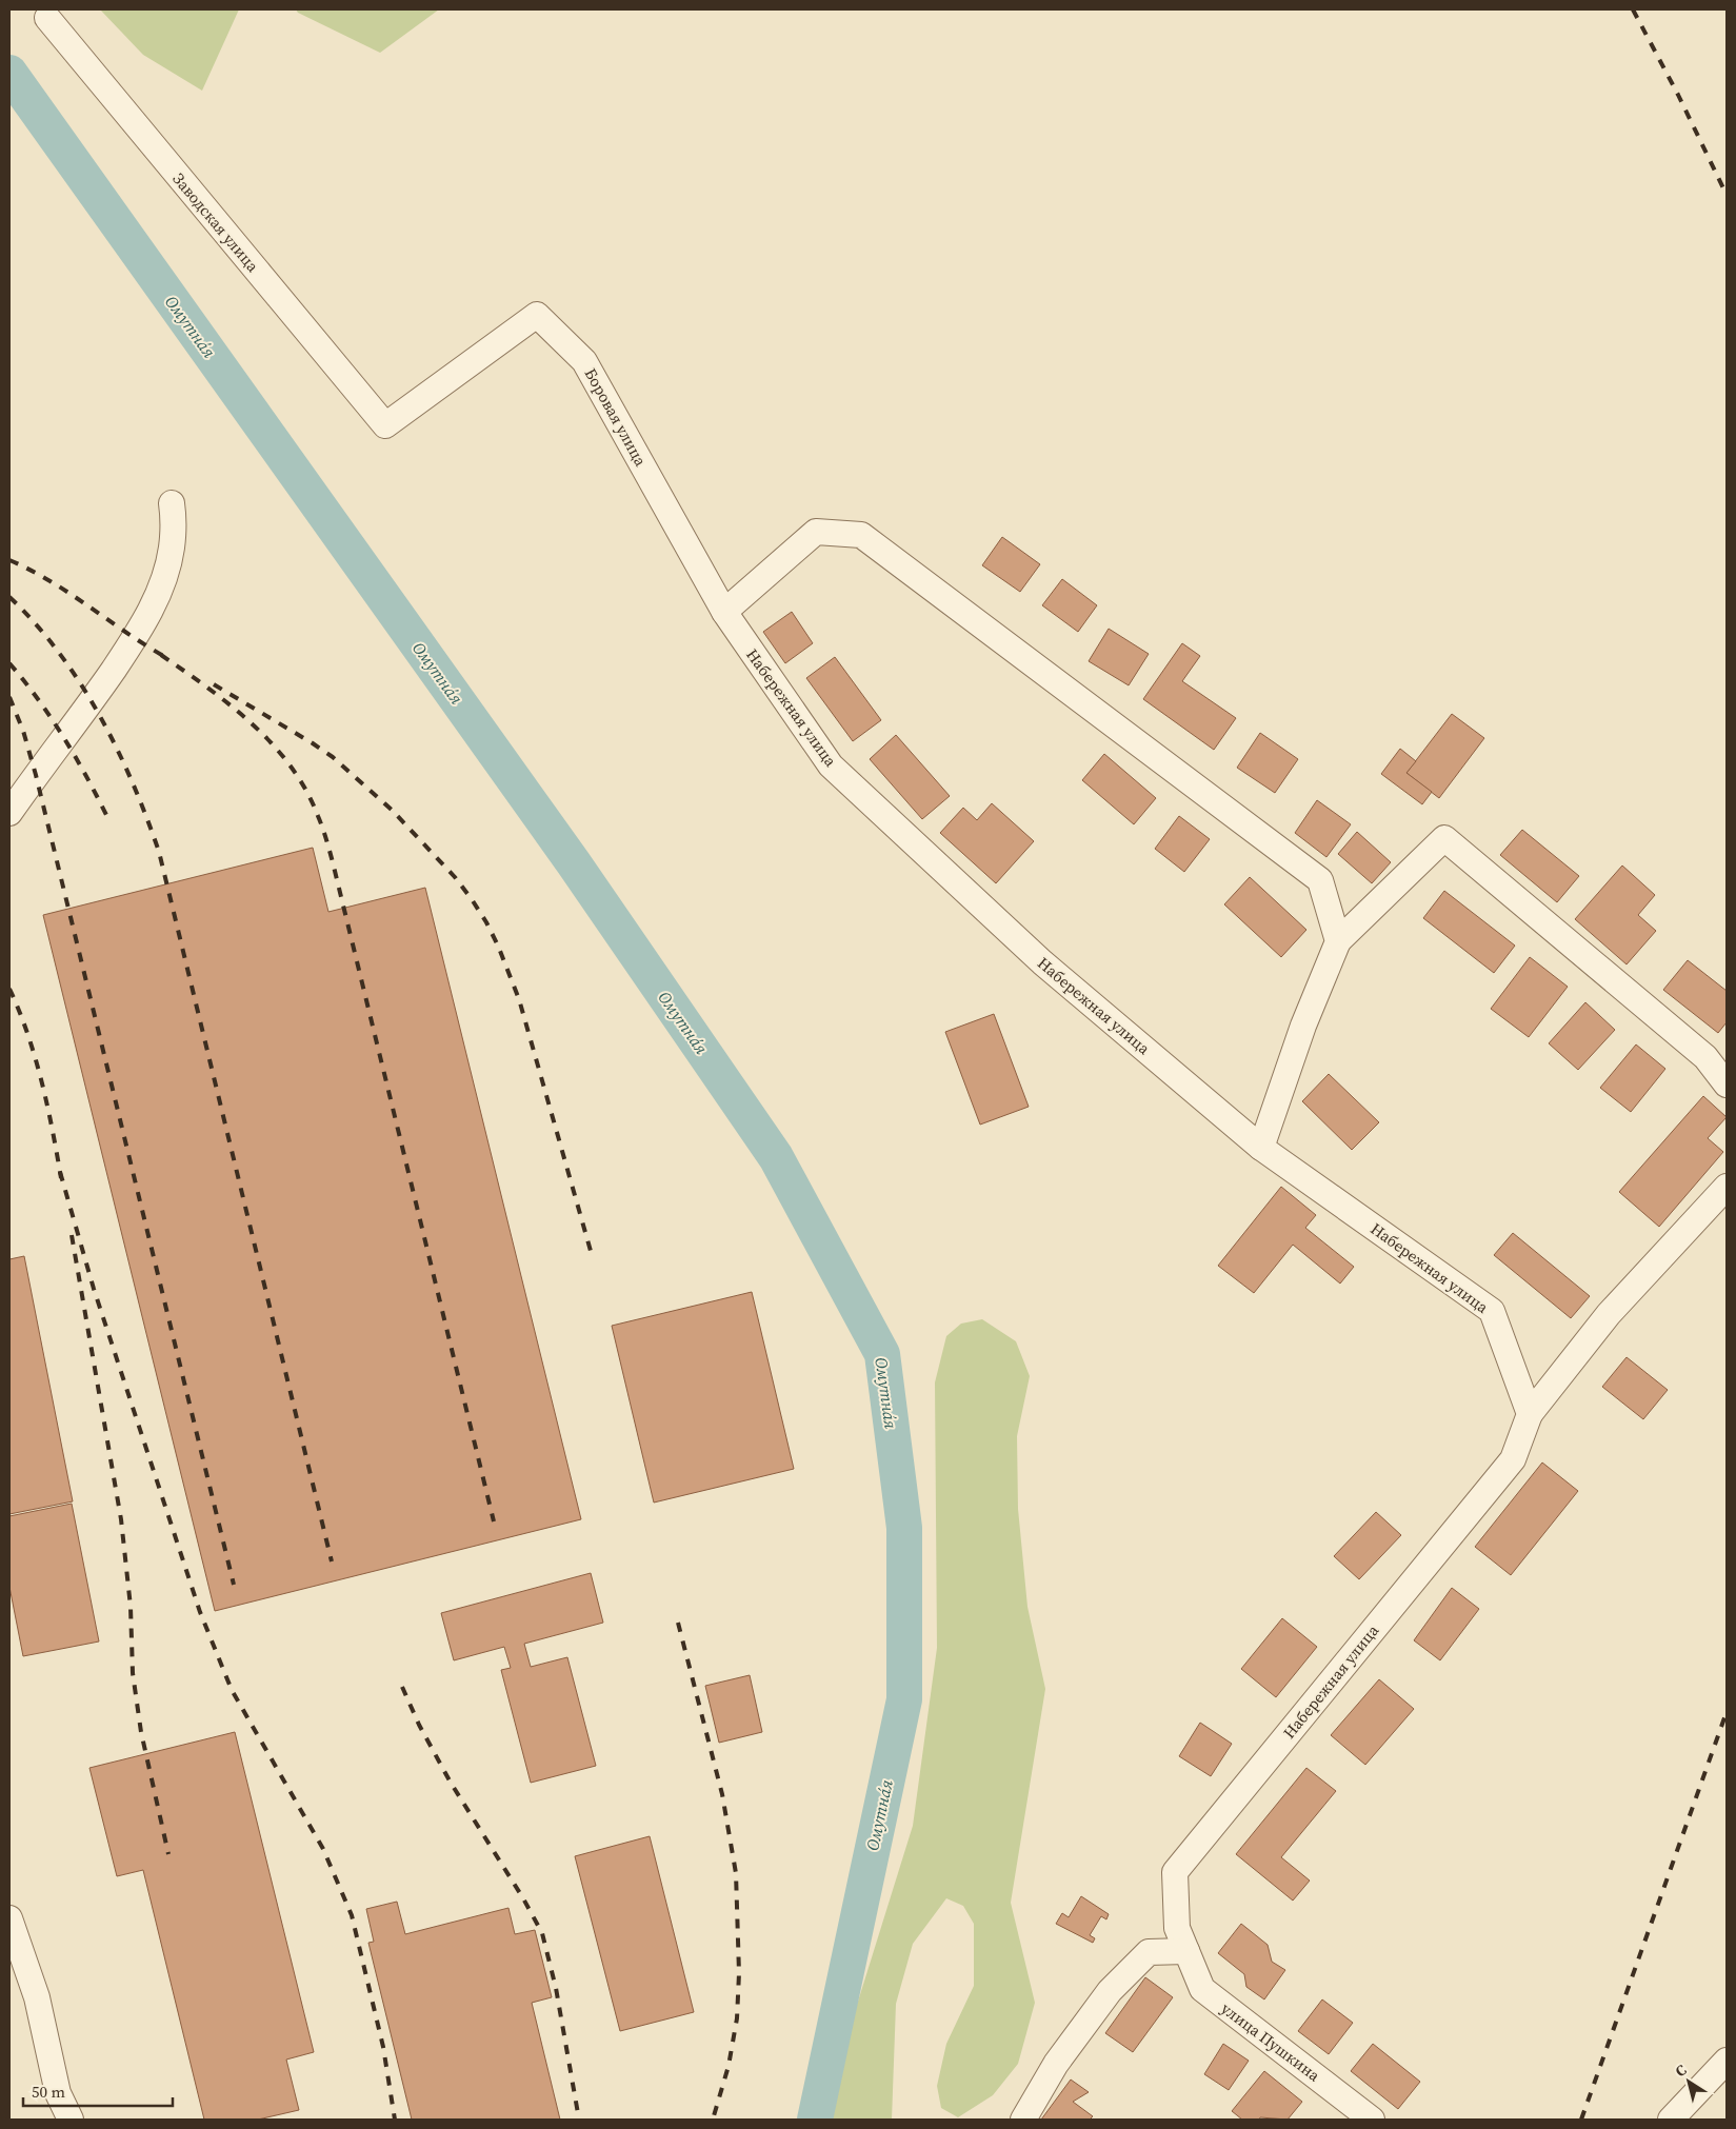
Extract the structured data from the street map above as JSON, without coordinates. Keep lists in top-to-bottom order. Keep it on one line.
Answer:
{"streets":{"street":["Заводская улица","Боровая улица","Набережная улица","улица Пушкина"]},"crossings":[["Заводская улица","Боровая улица"],["Боровая улица","Набережная улица"],["Набережная улица","улица Пушкина"]],"water":["Омутна́я"],"scale_bar":"50 m","north":"top left"}
